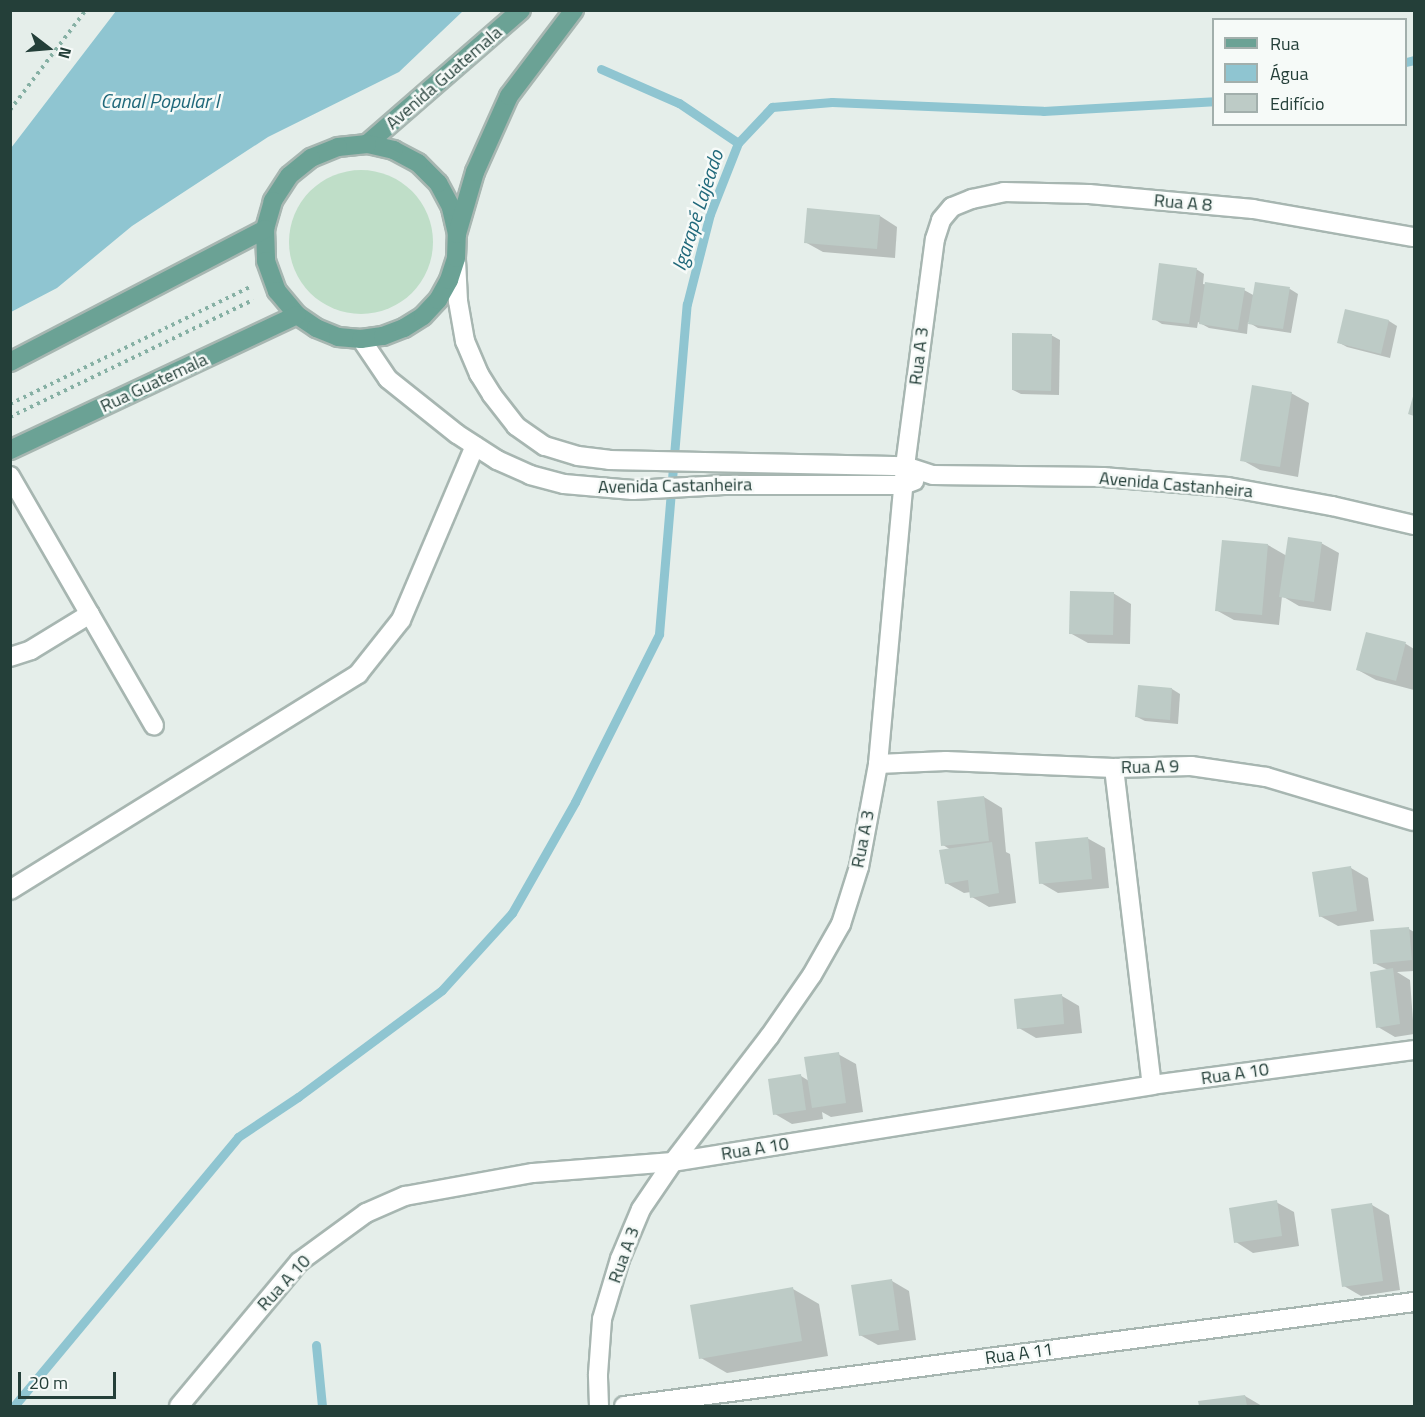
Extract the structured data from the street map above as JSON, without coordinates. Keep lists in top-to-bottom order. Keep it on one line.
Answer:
{"streets":{"main road":["Avenida Guatemala","Rua Guatemala"],"street":["Rua A 8","Rua A 3","Avenida Castanheira","Rua A 9","Rua A 10","Rua A 11"]},"crossings":[["Avenida Guatemala","Rua Guatemala"],["Avenida Guatemala","Avenida Castanheira"],["Rua A 8","Rua A 3"],["Rua A 3","Avenida Castanheira"],["Rua A 3","Rua A 9"],["Rua A 3","Rua A 10"],["Rua Guatemala","Avenida Castanheira"]],"water":["Canal Popular I","Igarapé Lajeado"],"legend":["Rua","Água","Edifício"],"scale_bar":"20 m","north":"right"}
